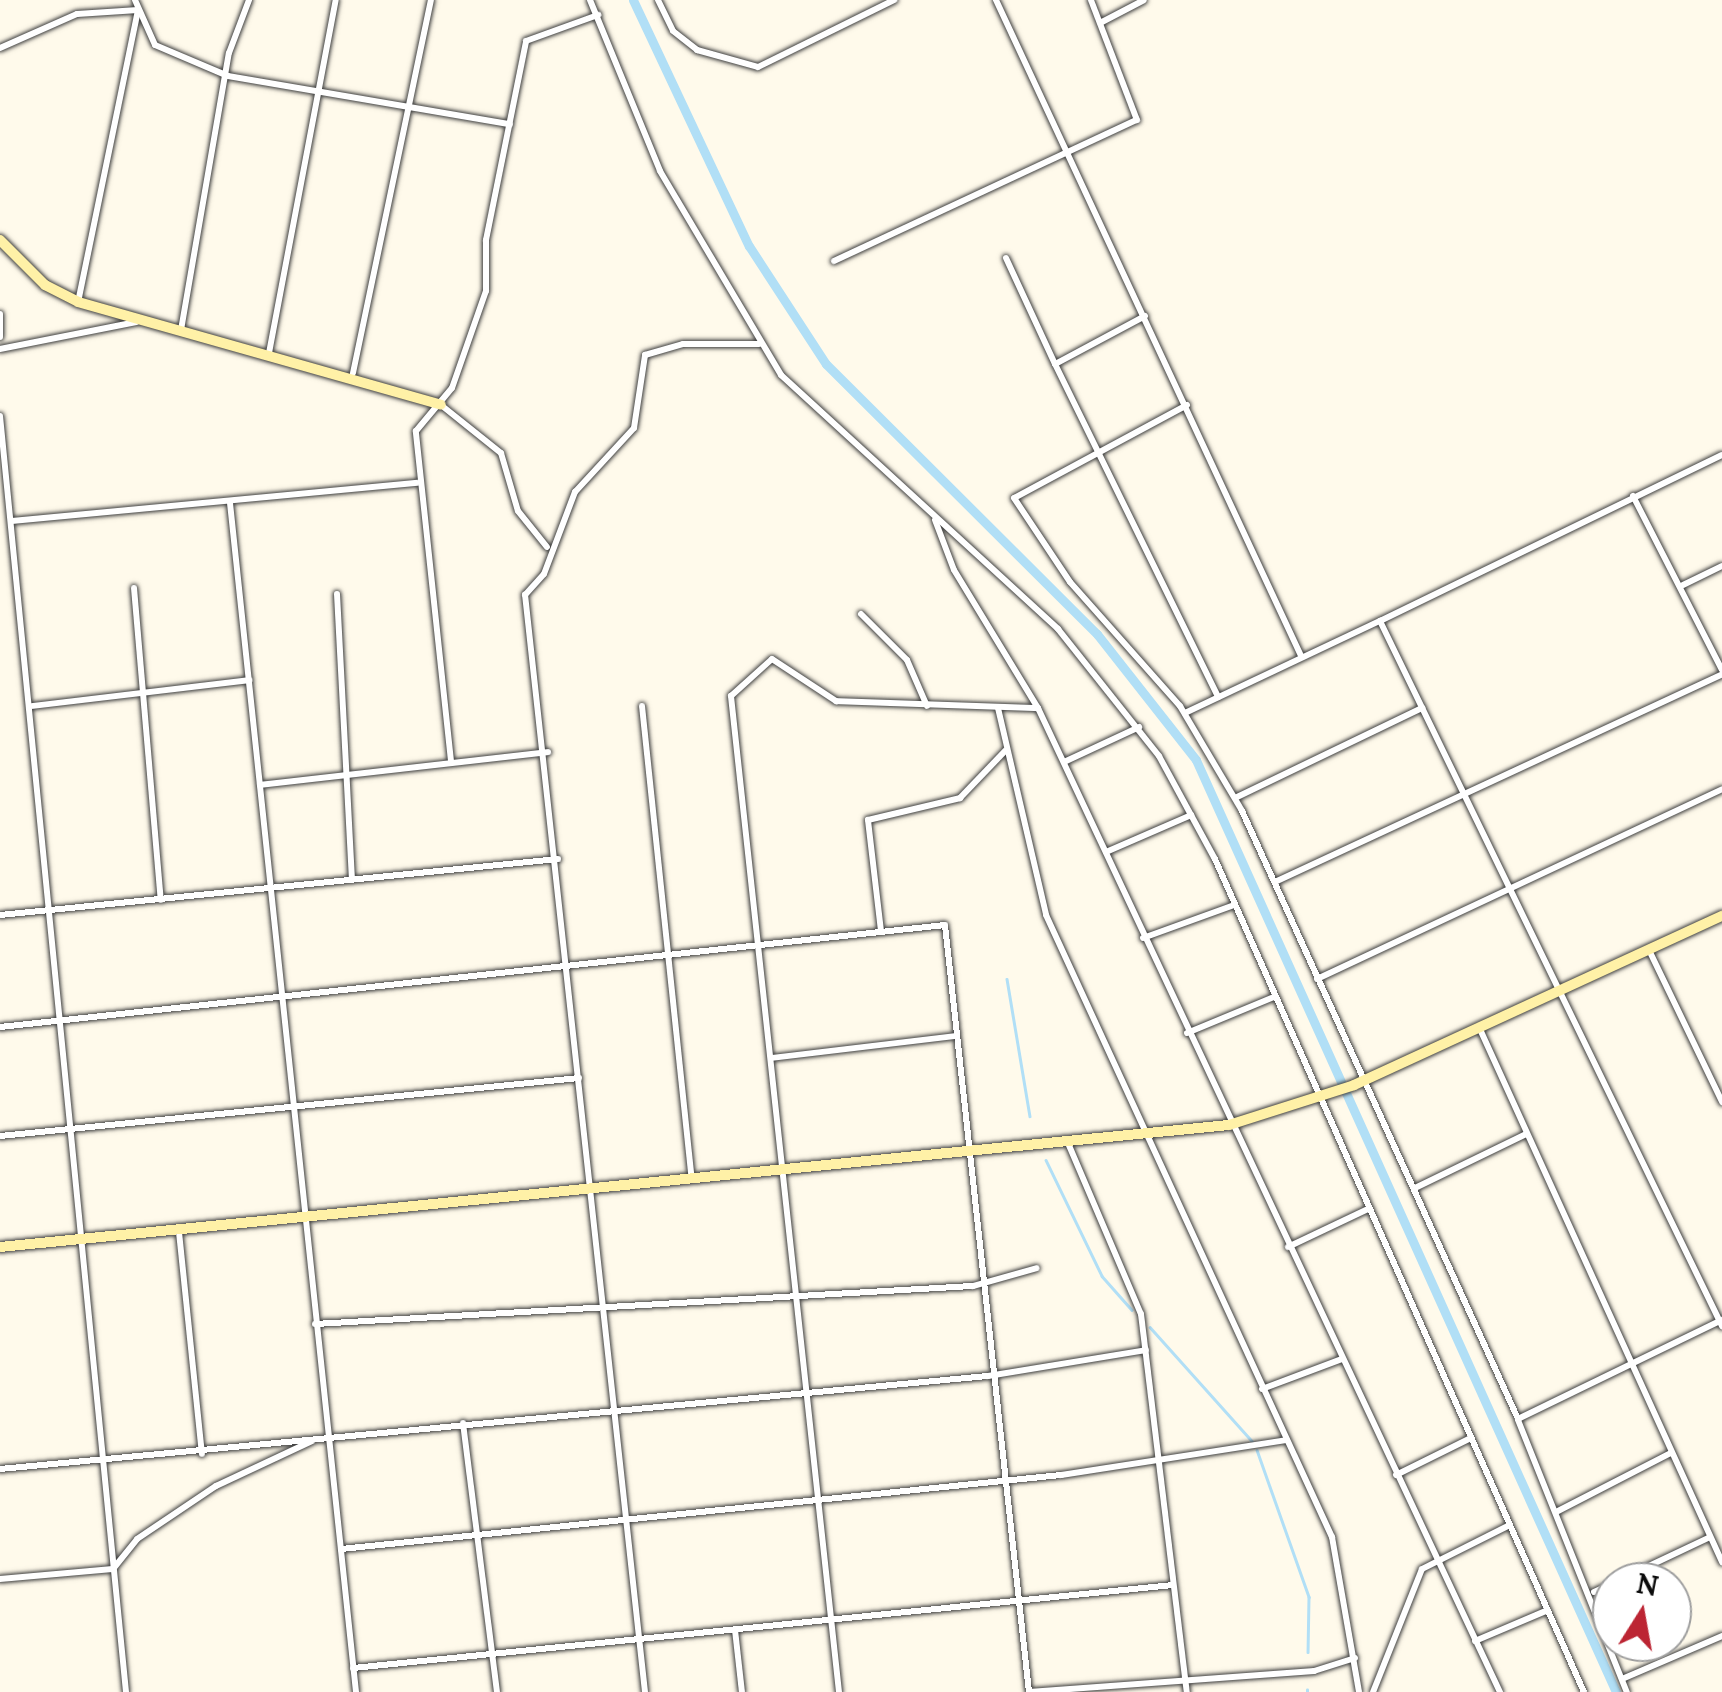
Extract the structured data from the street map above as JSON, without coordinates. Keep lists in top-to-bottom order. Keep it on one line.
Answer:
{"north":"top"}
